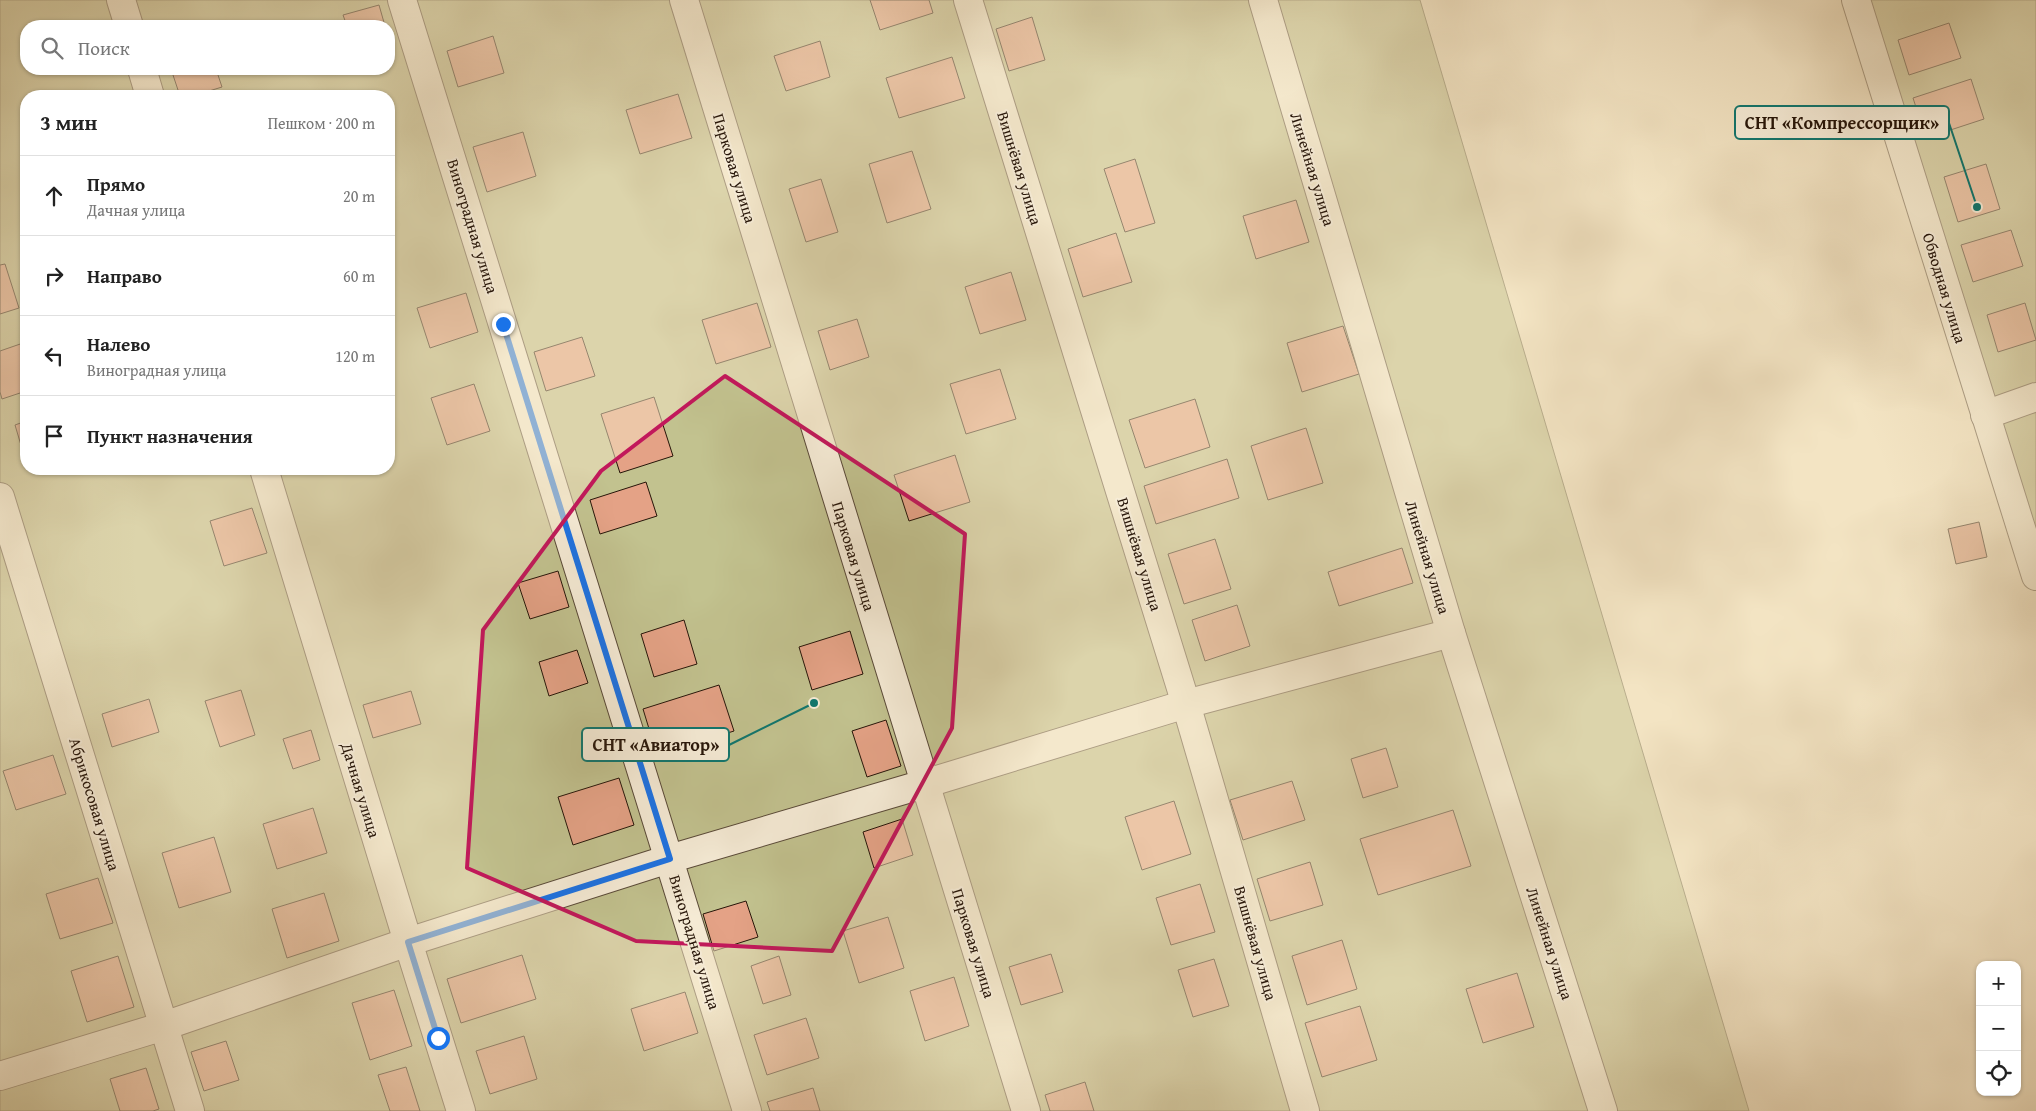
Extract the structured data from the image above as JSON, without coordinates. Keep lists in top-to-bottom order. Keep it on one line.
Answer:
{"streets":{"street":["Парковая улица","Вишнёвая улица","Линейная улица","Виноградная улица","Обводная улица","Дачная улица","Абрикосовая улица"]},"places":["СНТ «Компрессорщик»","СНТ «Авиатор»"],"page":{"search":"Поиск","heading":["3 мин","Пешком · 200 m"],"list":[["Прямо","Дачная улица","20 m"],["Направо","60 m"],["Налево","Виноградная улица","120 m"],"Пункт назначения"],"map_buttons":["+","−"]}}
